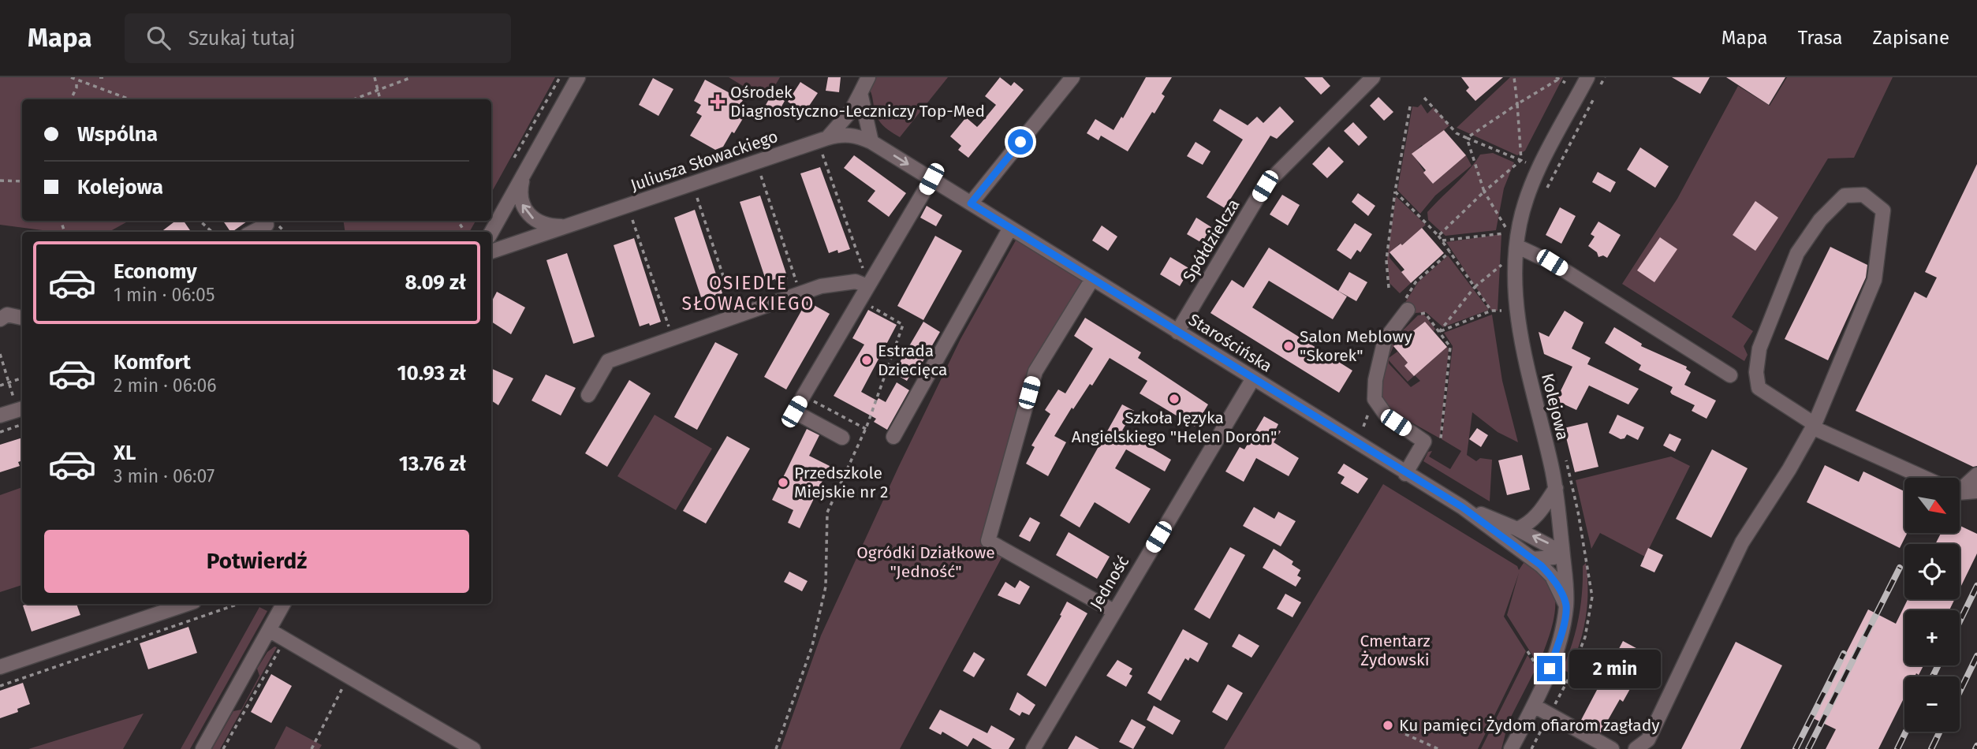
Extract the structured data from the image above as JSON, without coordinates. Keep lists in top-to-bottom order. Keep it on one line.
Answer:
{"streets":{"street":["Juliusza Słowackiego","Spółdzielcza","Starościńska","Kolejowa","Jedność"]},"crossings":[["Juliusza Słowackiego","Starościńska"],["Spółdzielcza","Starościńska"],["Starościńska","Kolejowa"],["Starościńska","Jedność"]],"districts":["OSIEDLE SŁOWACKIEGO"],"parks":["Ogródki Działkowe \"Jedność\"","Cmentarz Żydowski"],"places":{"health":["Ośrodek Diagnostyczno-Leczniczy Top-Med"],"other":["Salon Meblowy \"Skorek\"","Estrada Dziecięca","Szkoła Języka Angielskiego \"Helen Doron\"","Przedszkole Miejskie nr 2","Ku pamięci Żydom ofiarom zagłady"]},"north":"bottom right","page":{"header":"Mapa","search":"Szukaj tutaj","nav":["Mapa","Trasa","Zapisane"],"banner":["Wspólna","Kolejowa"],"list":[{"name":"Economy","note":"1 min · 06:05","value":"8.09 zł"},{"name":"Komfort","note":"2 min · 06:06","value":"10.93 zł"},{"name":"XL","note":"3 min · 06:07","value":"13.76 zł"}],"map_buttons":["+","−"],"buttons":"Potwierdź","bubble":"2 min"}}
